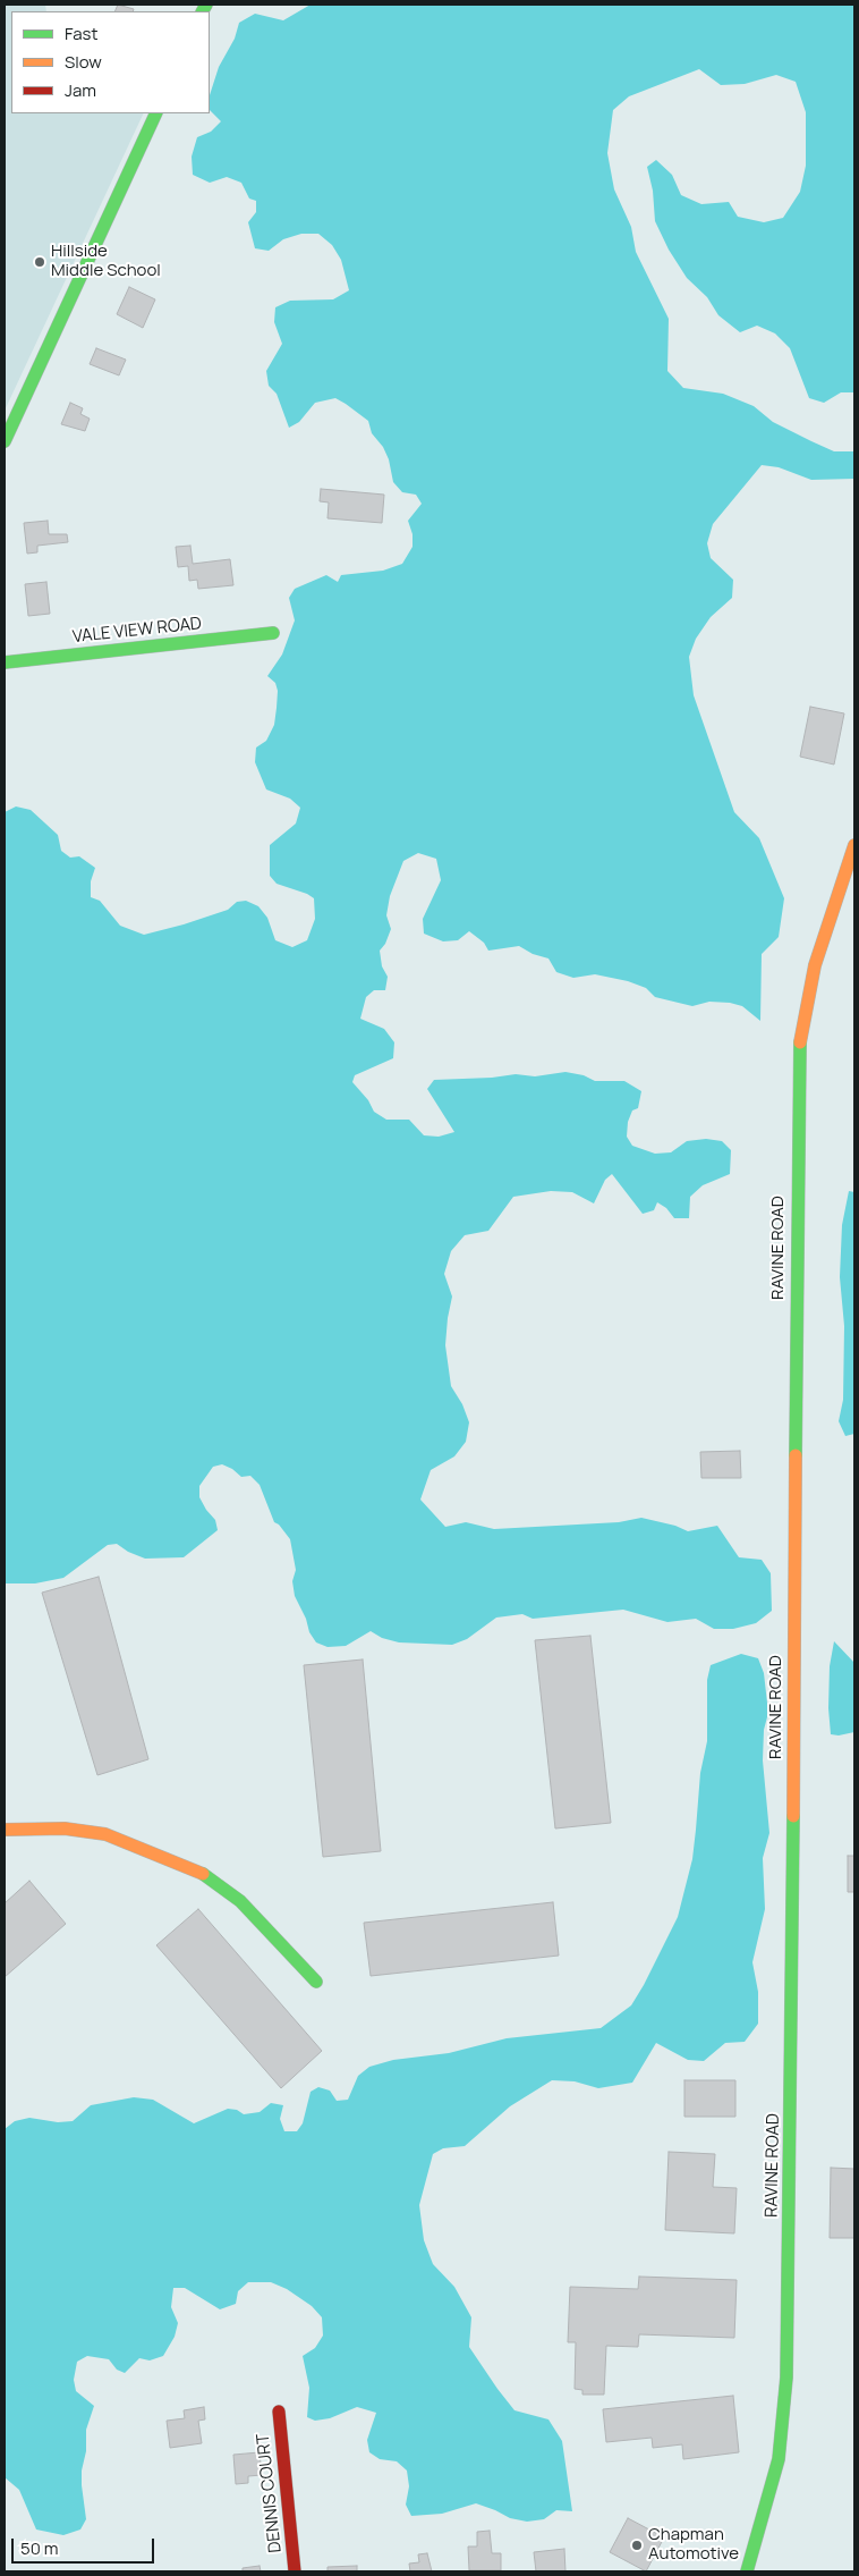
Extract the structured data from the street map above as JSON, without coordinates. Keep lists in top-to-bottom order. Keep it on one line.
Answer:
{"streets":{"street":["VALE VIEW ROAD","RAVINE ROAD","DENNIS COURT"]},"places":["Hillside Middle School","Chapman Automotive"],"legend":["Fast","Slow","Jam"],"scale_bar":"50 m"}
